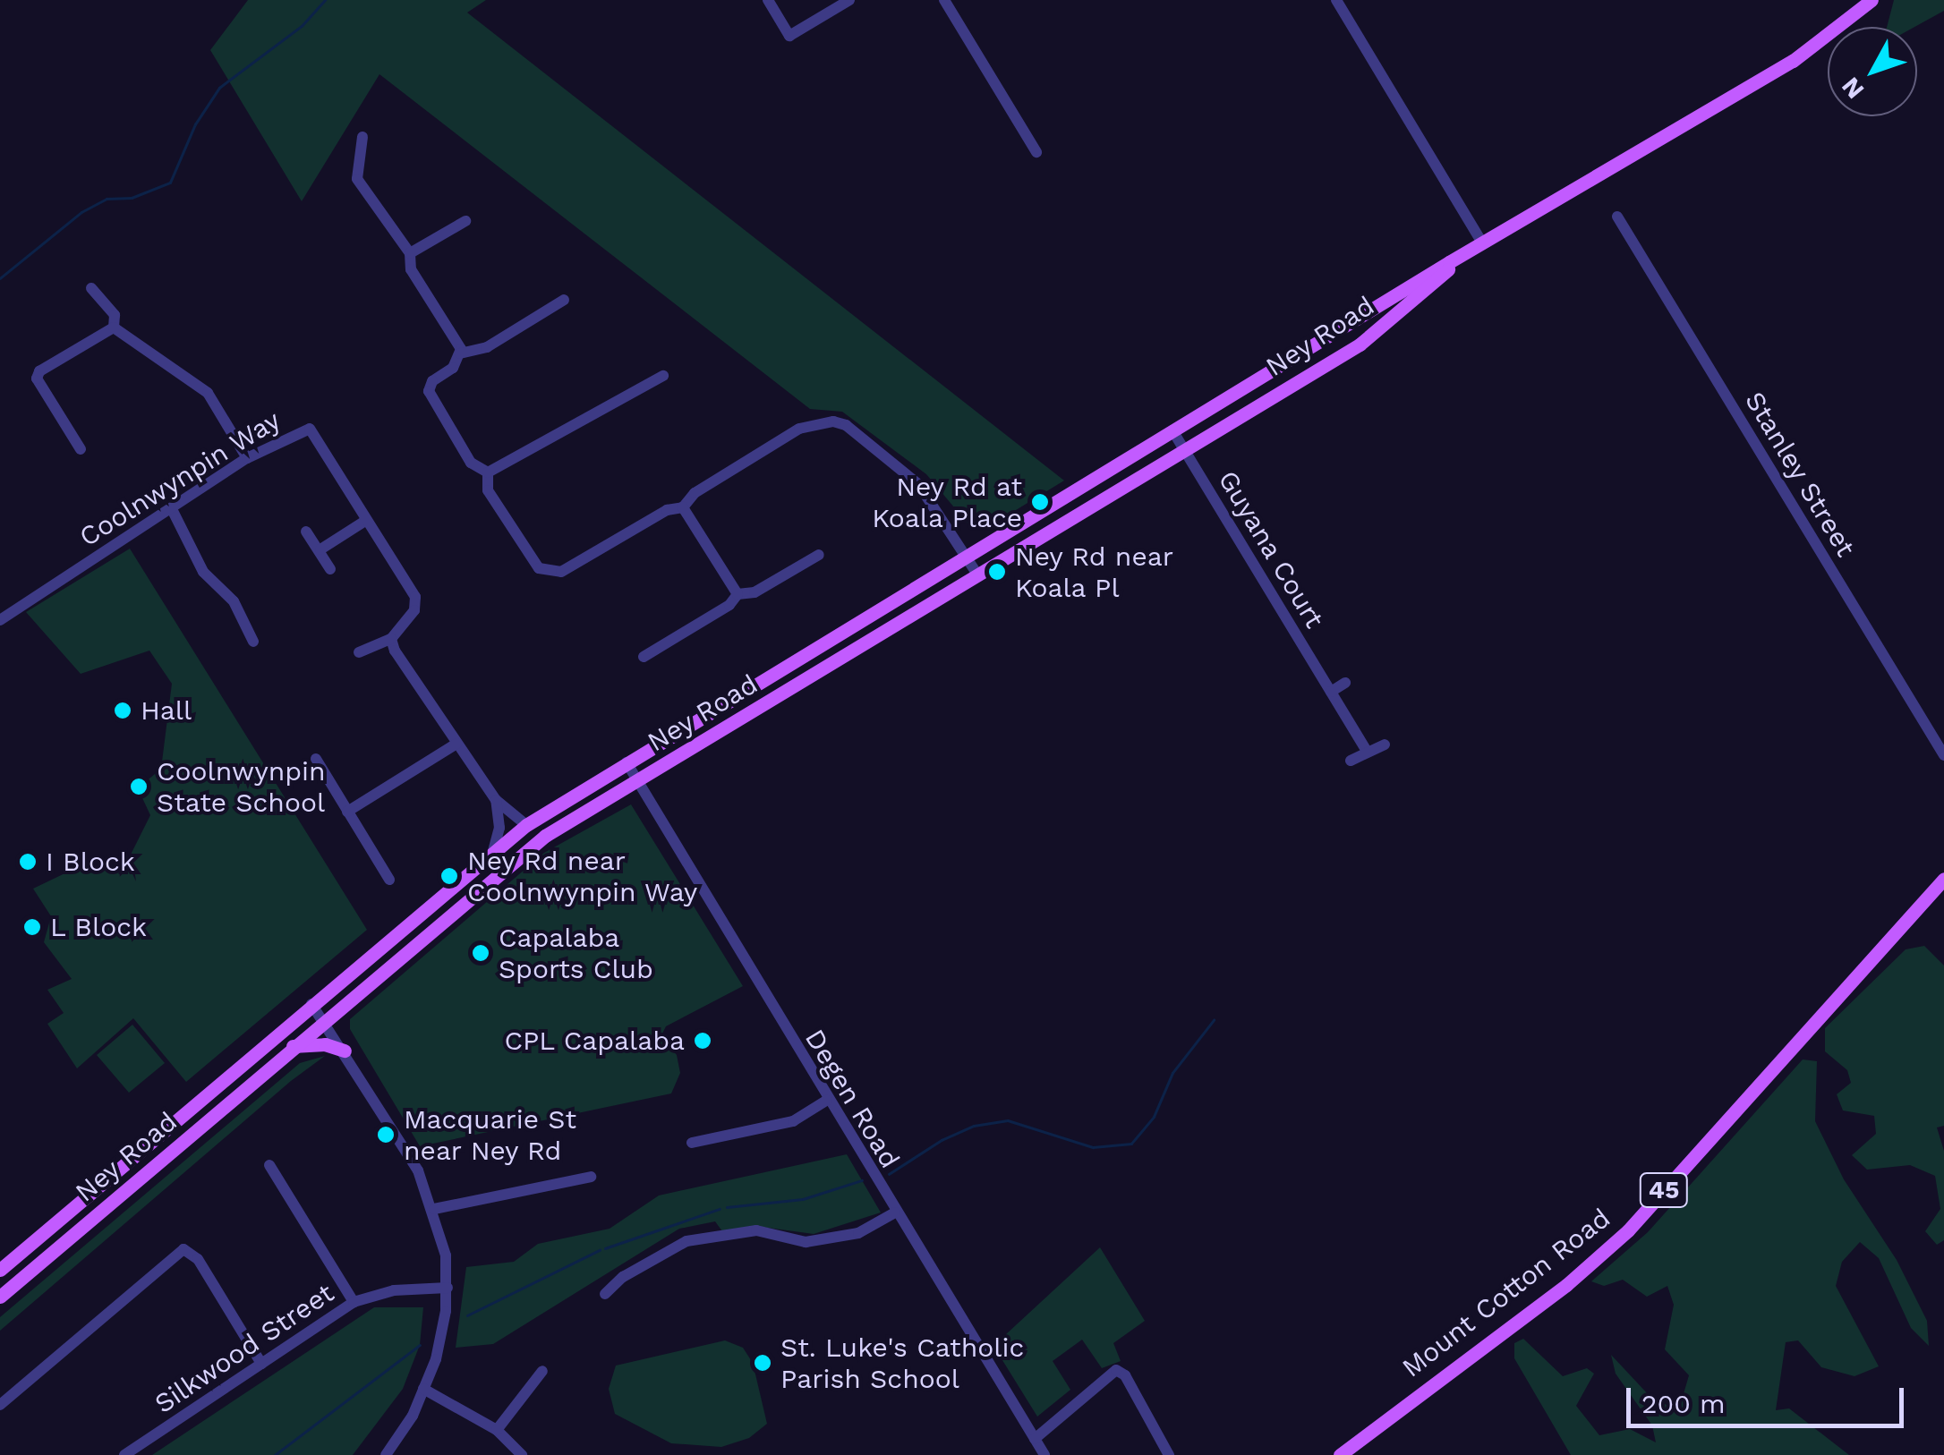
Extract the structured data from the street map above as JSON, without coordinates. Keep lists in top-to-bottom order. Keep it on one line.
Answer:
{"streets":{"main road":["Ney Road","45","Mount Cotton Road"],"street":["Stanley Street","Coolnwynpin Way","Guyana Court","Degen Road","Silkwood Street"]},"crossings":[["Ney Road","Guyana Court"],["Ney Road","Degen Road"]],"places":["Ney Rd at Koala Place","Ney Rd near Koala Pl","Hall","Coolnwynpin State School","I Block","Ney Rd near Coolnwynpin Way","L Block","Capalaba Sports Club","CPL Capalaba","Macquarie St near Ney Rd","St. Luke's Catholic Parish School"],"scale_bar":"200 m","north":"bottom left"}
